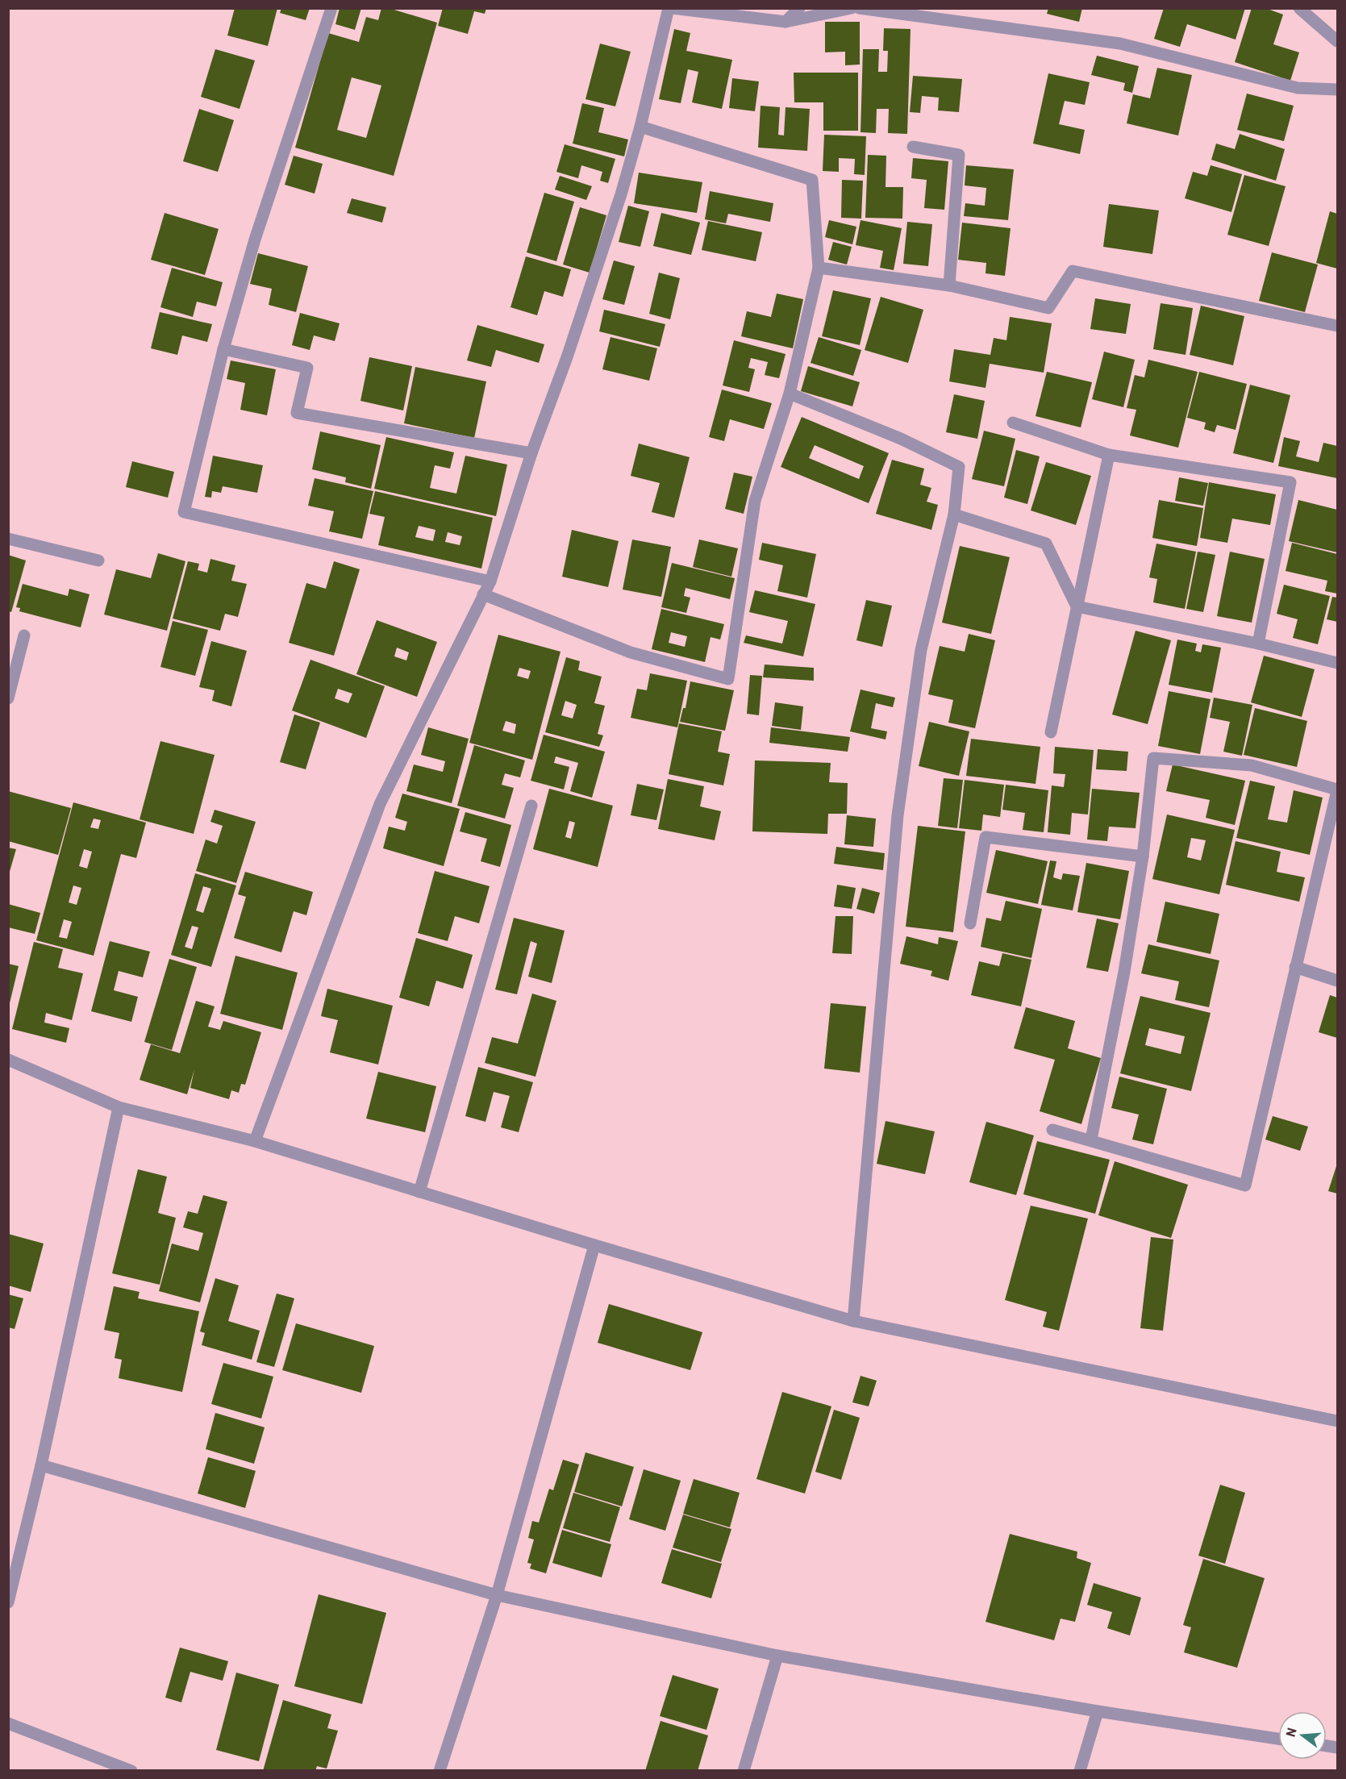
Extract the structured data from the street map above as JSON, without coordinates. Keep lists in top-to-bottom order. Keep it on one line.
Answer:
{"north":"left"}
